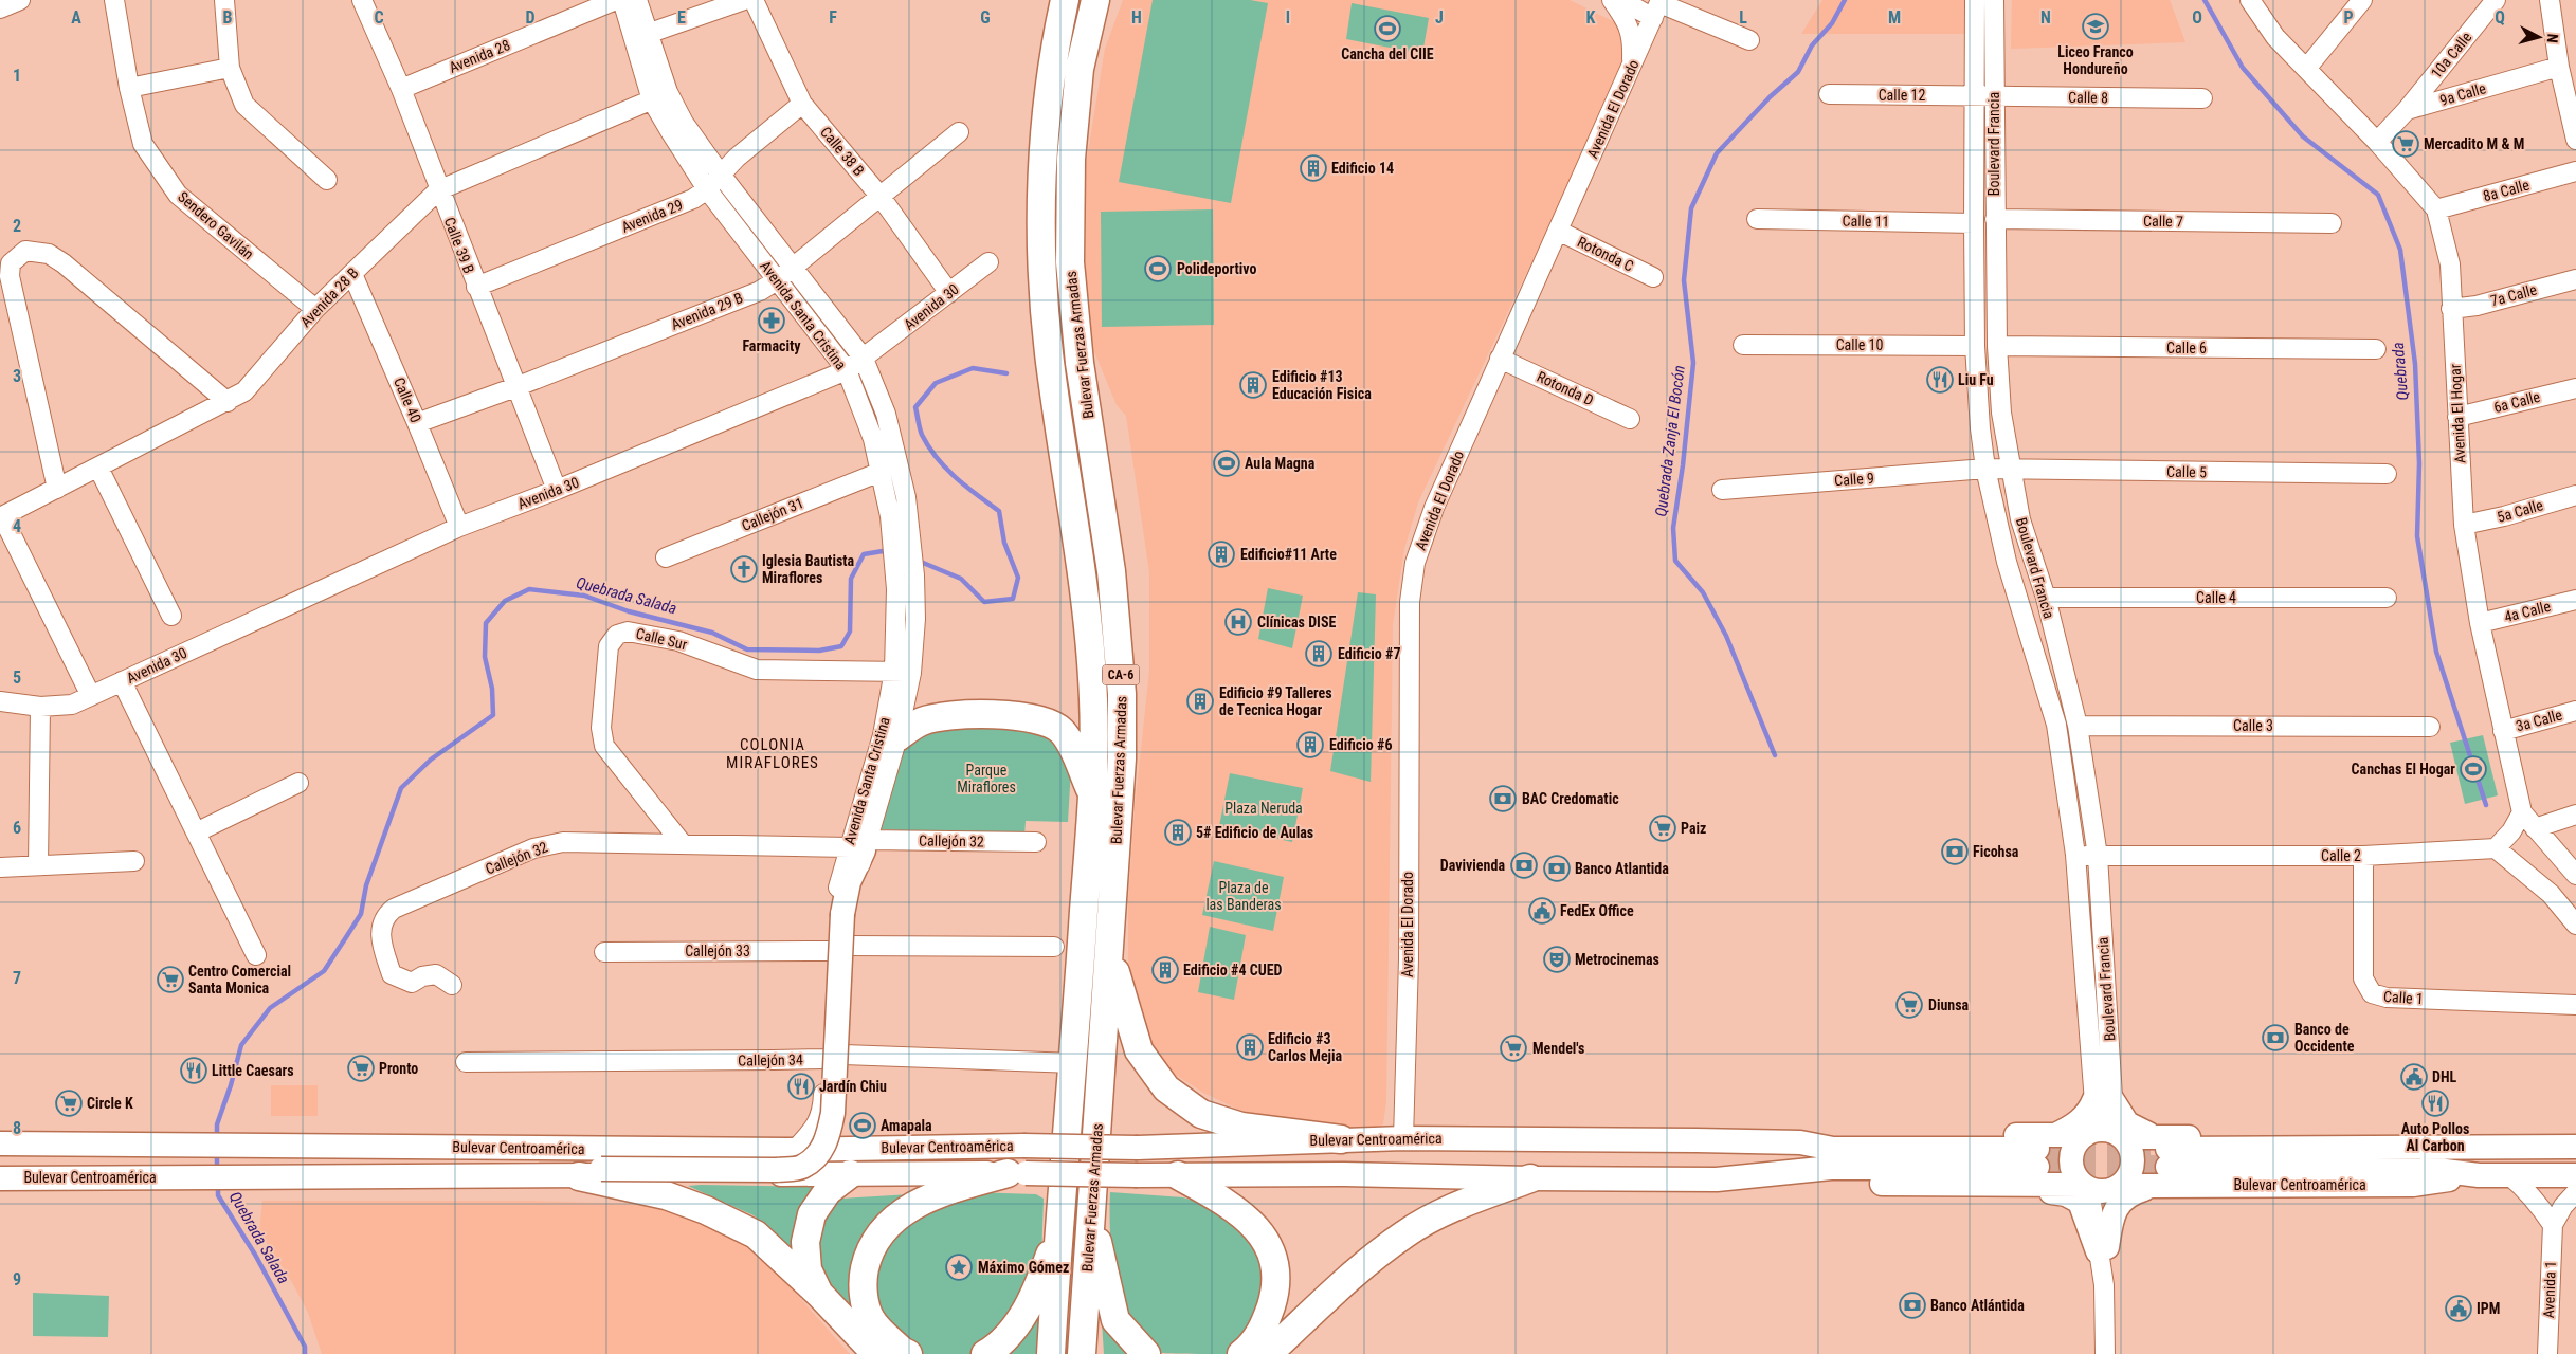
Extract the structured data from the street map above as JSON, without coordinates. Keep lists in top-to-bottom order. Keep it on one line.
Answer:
{"streets":{"highway":["Bulevar Fuerzas Armadas","CA-6"],"main road":["Bulevar Centroamérica"],"street":["10a Calle","Avenida 28","9a Calle","Calle 12","Calle 8","Avenida El Dorado","Boulevard Francia","Calle 38 B","8a Calle","Avenida 29","Calle 11","Calle 7","Sendero Gavilán","Calle 39 B","Rotonda C","7a Calle","Avenida 28 B","Avenida 30","Avenida 29 B","Avenida Santa Cristina","Calle 10","Calle 6","Rotonda D","Calle 40","6a Calle","Avenida El Hogar","Calle 5","Calle 9","5a Calle","Callejón 31","Calle 4","4a Calle","Calle Sur","3a Calle","Calle 3","Callejón 32","Calle 2","Callejón 33","Calle 1","Callejón 34","Avenida 1"]},"crossings":[["10a Calle","9a Calle"],["Avenida 28","Calle 39 B"],["Calle 12","Calle 8"],["Calle 12","Boulevard Francia"],["Calle 8","Boulevard Francia"],["Avenida El Dorado","Rotonda C"],["Avenida El Dorado","Rotonda D"],["Avenida El Dorado","Bulevar Centroamérica"],["Boulevard Francia","Calle 11"],["Boulevard Francia","Calle 7"],["Boulevard Francia","Calle 10"],["Boulevard Francia","Calle 6"],["Boulevard Francia","Calle 5"],["Boulevard Francia","Calle 9"],["Boulevard Francia","Calle 4"],["Boulevard Francia","Calle 3"],["Boulevard Francia","Calle 2"],["Boulevard Francia","Bulevar Centroamérica"],["Calle 38 B","Avenida 29"],["Calle 38 B","Avenida 30"],["Calle 38 B","Avenida 29 B"],["8a Calle","Avenida El Hogar"],["Avenida 29","Calle 39 B"],["Avenida 29","Avenida Santa Cristina"],["Sendero Gavilán","Avenida 28 B"],["Calle 39 B","Avenida 28 B"],["Calle 39 B","Avenida 30"],["Calle 39 B","Avenida 29 B"],["7a Calle","Avenida El Hogar"],["Avenida 28 B","Avenida Santa Cristina"],["Avenida 28 B","Calle 40"],["Avenida 30","Avenida Santa Cristina"],["Avenida 30","Calle 40"],["Avenida 29 B","Avenida Santa Cristina"],["Avenida 29 B","Calle 40"],["Avenida Santa Cristina","Callejón 31"],["Avenida Santa Cristina","Calle Sur"],["Avenida Santa Cristina","Callejón 32"],["Avenida Santa Cristina","Callejón 33"],["Avenida Santa Cristina","Callejón 34"],["Avenida Santa Cristina","Bulevar Centroamérica"],["Bulevar Fuerzas Armadas","Callejón 34"],["6a Calle","Avenida El Hogar"],["Avenida El Hogar","5a Calle"],["Avenida El Hogar","4a Calle"],["Avenida El Hogar","3a Calle"],["Calle 5","Calle 9"],["Calle Sur","Callejón 32"],["Calle 2","Calle 1"]],"districts":["COLONIA MIRAFLORES"],"water":["Quebrada","Quebrada Zanja El Bocón","Quebrada Salada"],"parks":["Parque Miraflores","Plaza Neruda","Plaza de las Banderas"],"places":{"school or university":["Liceo Franco Hondureño"],"sports":["Cancha del CIIE","Polideportivo","Aula Magna","Canchas El Hogar","Amapala"],"supermarket":["Mercadito M & M","Paiz","Centro Comercial Santa Monica","Diunsa","Mendel's","Pronto","Circle K"],"building":["Edificio 14","Edificio #13 Educación Fisica","Edificio#11 Arte","Edificio #7","Edificio #9 Talleres de Tecnica Hogar","Edificio #6","5# Edificio de Aulas","Edificio #4 CUED","Edificio #3 Carlos Mejia"],"pharmacy":["Farmacity"],"restaurant":["Liu Fu","Little Caesars","Jardín Chiu","Auto Pollos Al Carbon"],"church":["Iglesia Bautista Miraflores"],"hospital":["Clínicas DISE"],"bank":["BAC Credomatic","Ficohsa","Davivienda","Banco Atlantida","Banco de Occidente","Banco Atlántida"],"public building":["FedEx Office","DHL","IPM"],"theatre":["Metrocinemas"],"place":["Máximo Gómez"]},"north":"right","grid":{"columns":["A","B","C","D","E","F","G","H","I","J","K","L","M","N","O","P","Q"],"rows":["1","2","3","4","5","6","7","8","9"]}}
